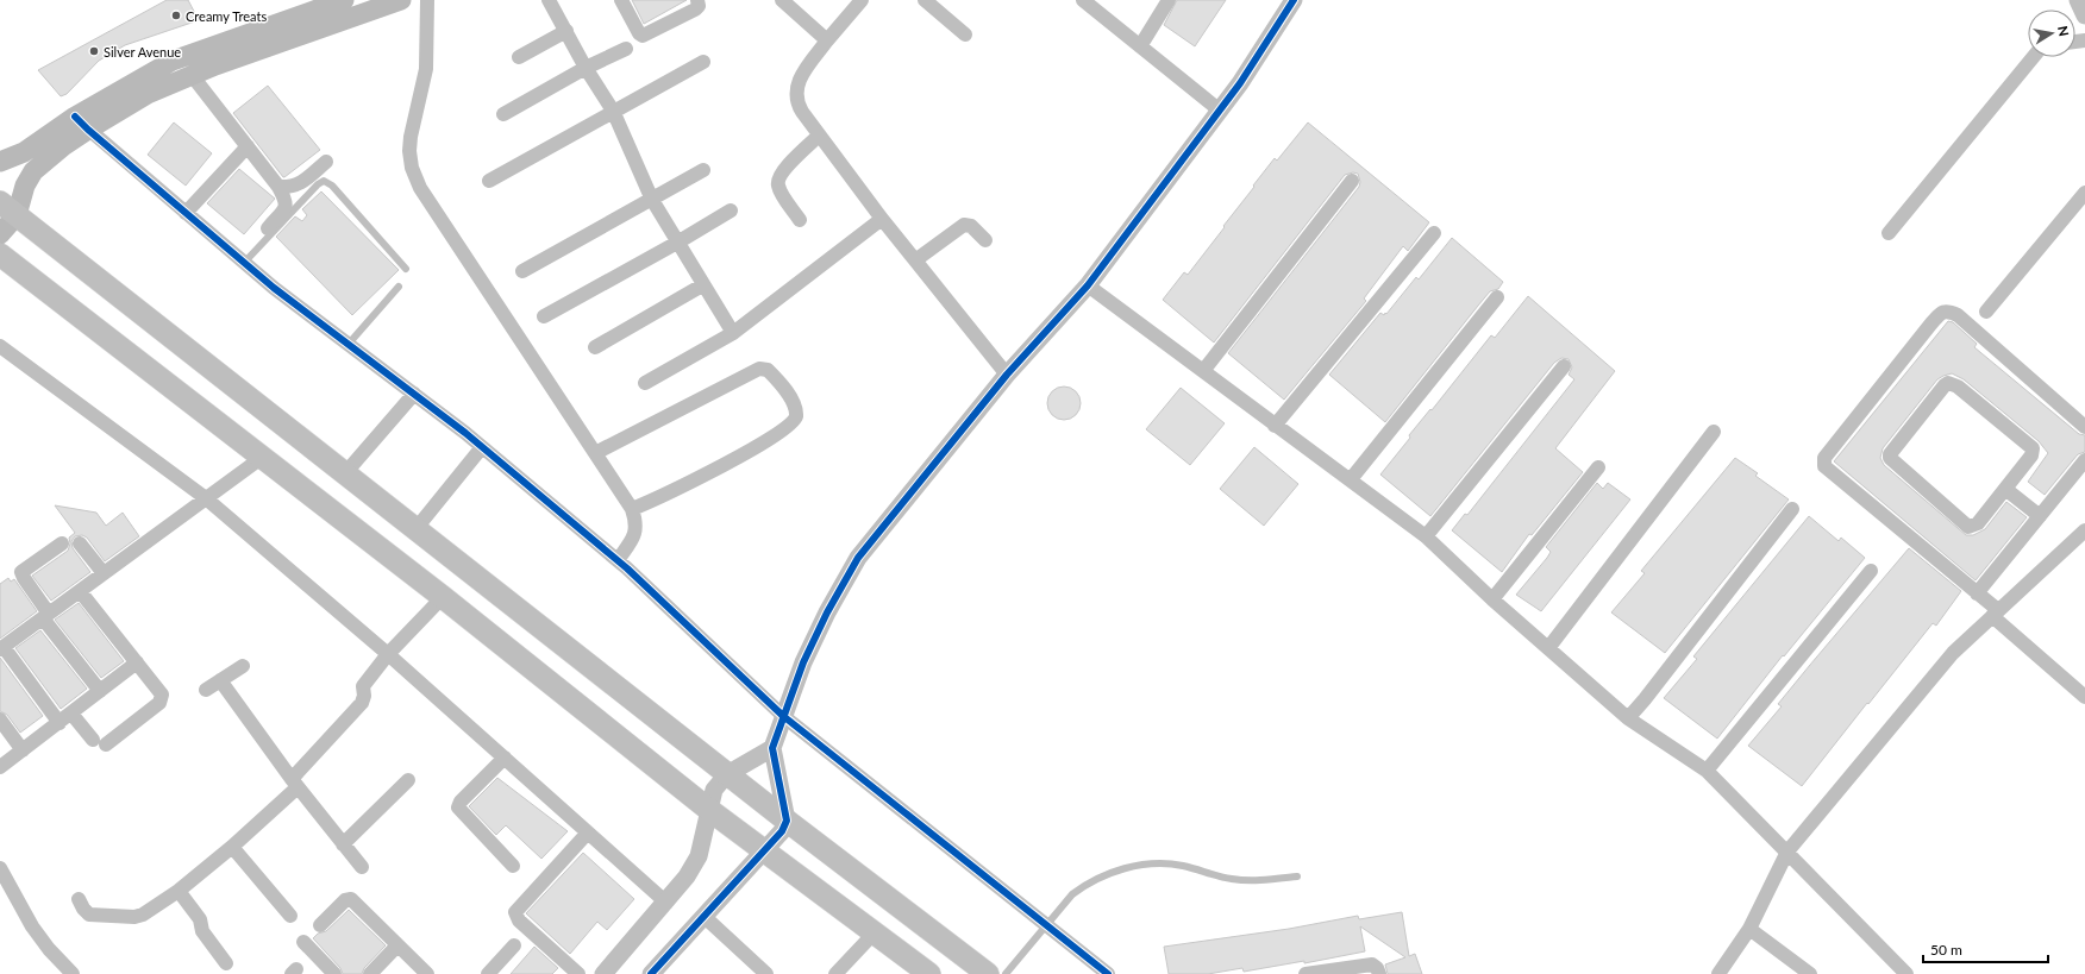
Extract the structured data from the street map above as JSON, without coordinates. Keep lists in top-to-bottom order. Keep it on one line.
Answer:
{"places":["Creamy Treats","Silver Avenue"],"scale_bar":"50 m","north":"right"}
